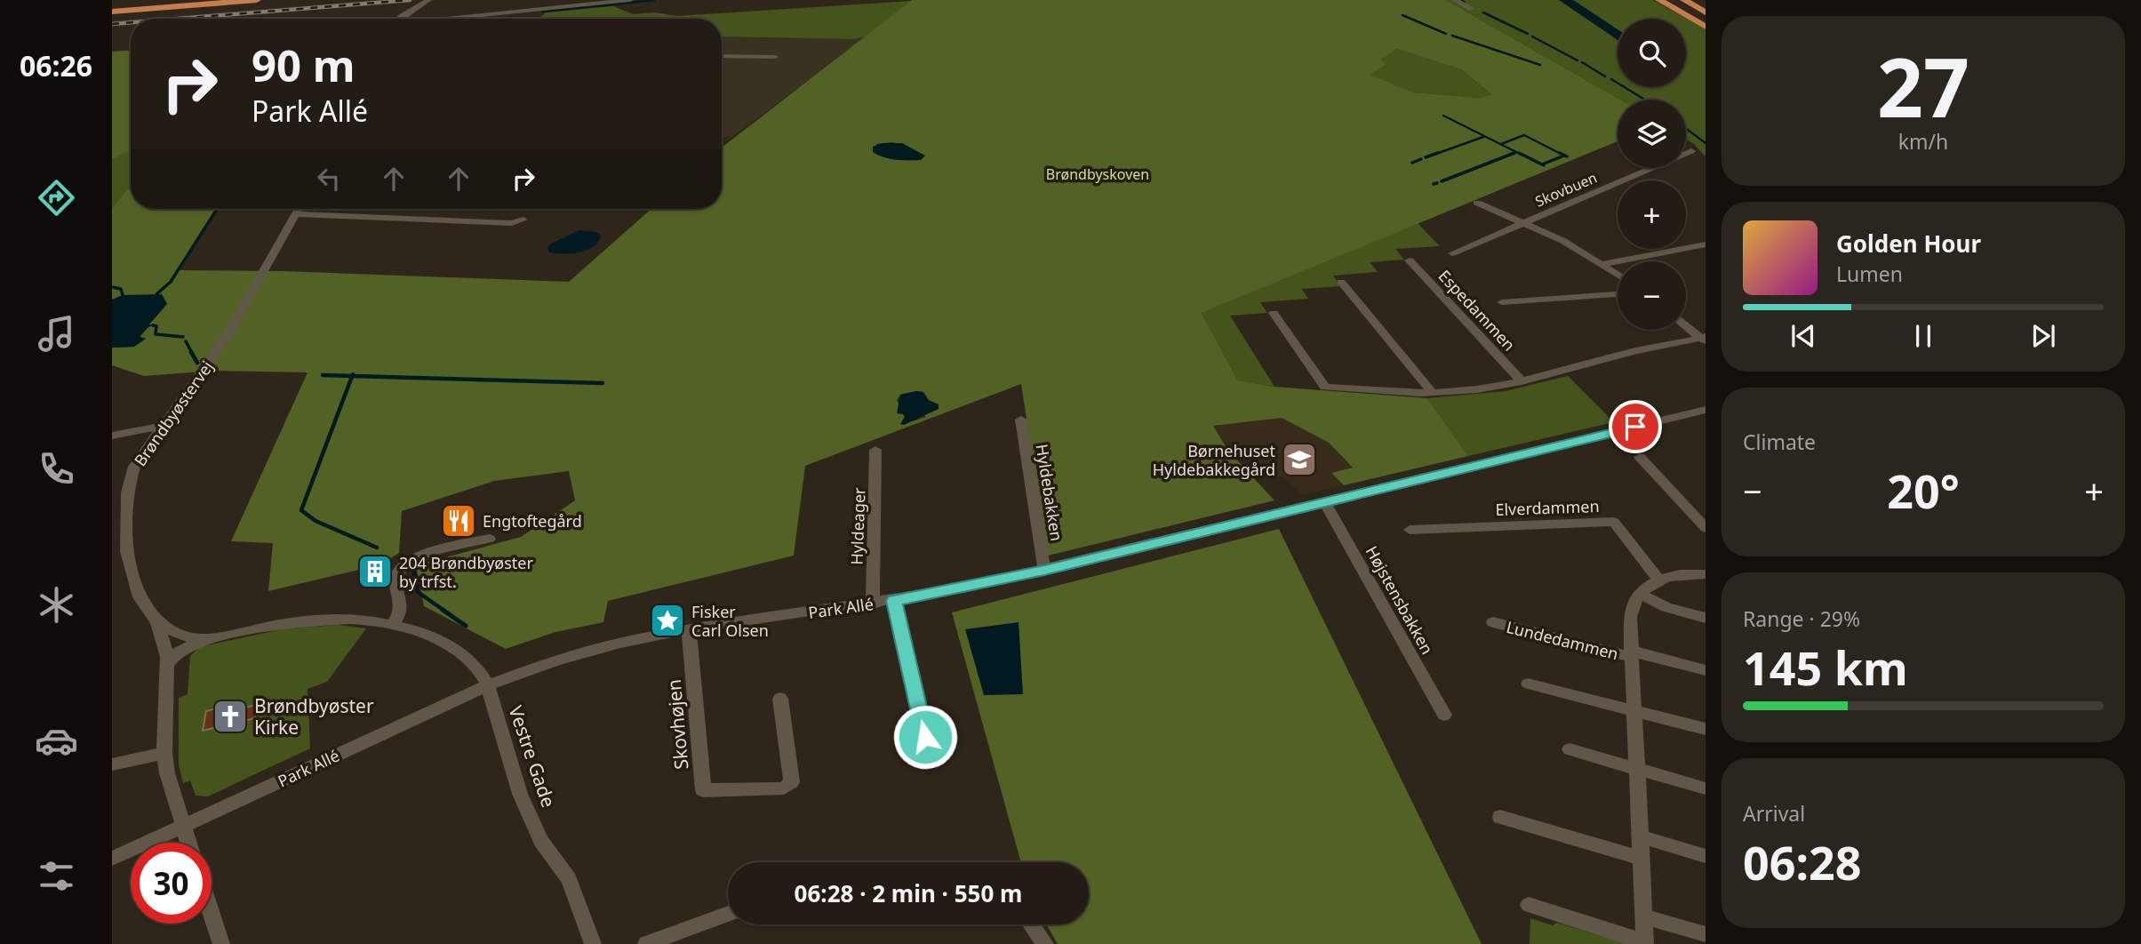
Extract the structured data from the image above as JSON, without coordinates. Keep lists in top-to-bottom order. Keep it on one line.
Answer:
{"streets":{"street":["Skovbuen","Espedammen","Brøndbyøstervej","Hyldebakken","Elverdammen","Hyldeager","Højstensbakken","Park Allé","Lundedammen","Skovhøjen","Vestre Gade"]},"crossings":[["Brøndbyøstervej","Park Allé"],["Brøndbyøstervej","Vestre Gade"],["Hyldebakken","Park Allé"],["Hyldeager","Park Allé"],["Højstensbakken","Park Allé"],["Park Allé","Skovhøjen"],["Park Allé","Vestre Gade"]],"parks":["Brøndbyskoven"],"places":{"school or university":["Børnehuset Hyldebakkegård"],"restaurant":["Engtoftegård"],"building":["204 Brøndbyøster by trfst."],"place":["Fisker Carl Olsen"],"church":["Brøndbyøster Kirke"]},"page":{"tabs":"06:26","tile":[["27","km/h"],"Climate",["Range · 29%","145 km"],["Arrival","06:28"]],"map_buttons":["+","−"],"turn":["90 m","Park Allé"],"song":["Golden Hour","Lumen"],"heat":["−","20°","+"],"limit":"30","trip":"06:28 · 2 min · 550 m"}}
